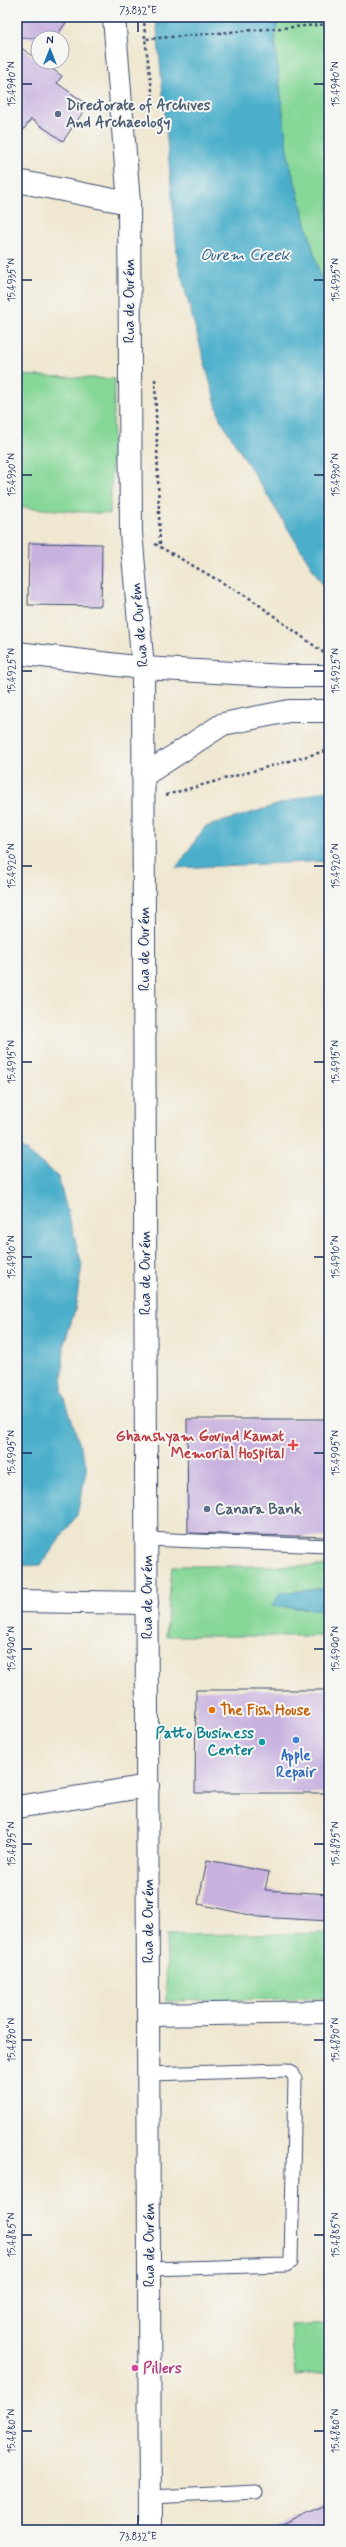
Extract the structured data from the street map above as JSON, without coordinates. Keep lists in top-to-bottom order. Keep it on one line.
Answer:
{"streets":{"main road":["Rua de Ourém"]},"water":["Ourem Creek"],"places":{"other":["Directorate of Archives And Archaeology","Canara Bank","The Fish House","Apple Repair","Patto Business Center","Pillers"],"health":["Ghanshyam Govind Kamat Memorial Hospital"]},"north":"top","coordinates":["73.832°E","15.4940°N","15.4935°N","15.4930°N","15.4925°N","15.4920°N","15.4915°N","15.4910°N","15.4905°N","15.4900°N","15.4895°N","15.4890°N","15.4885°N","15.4880°N"]}
